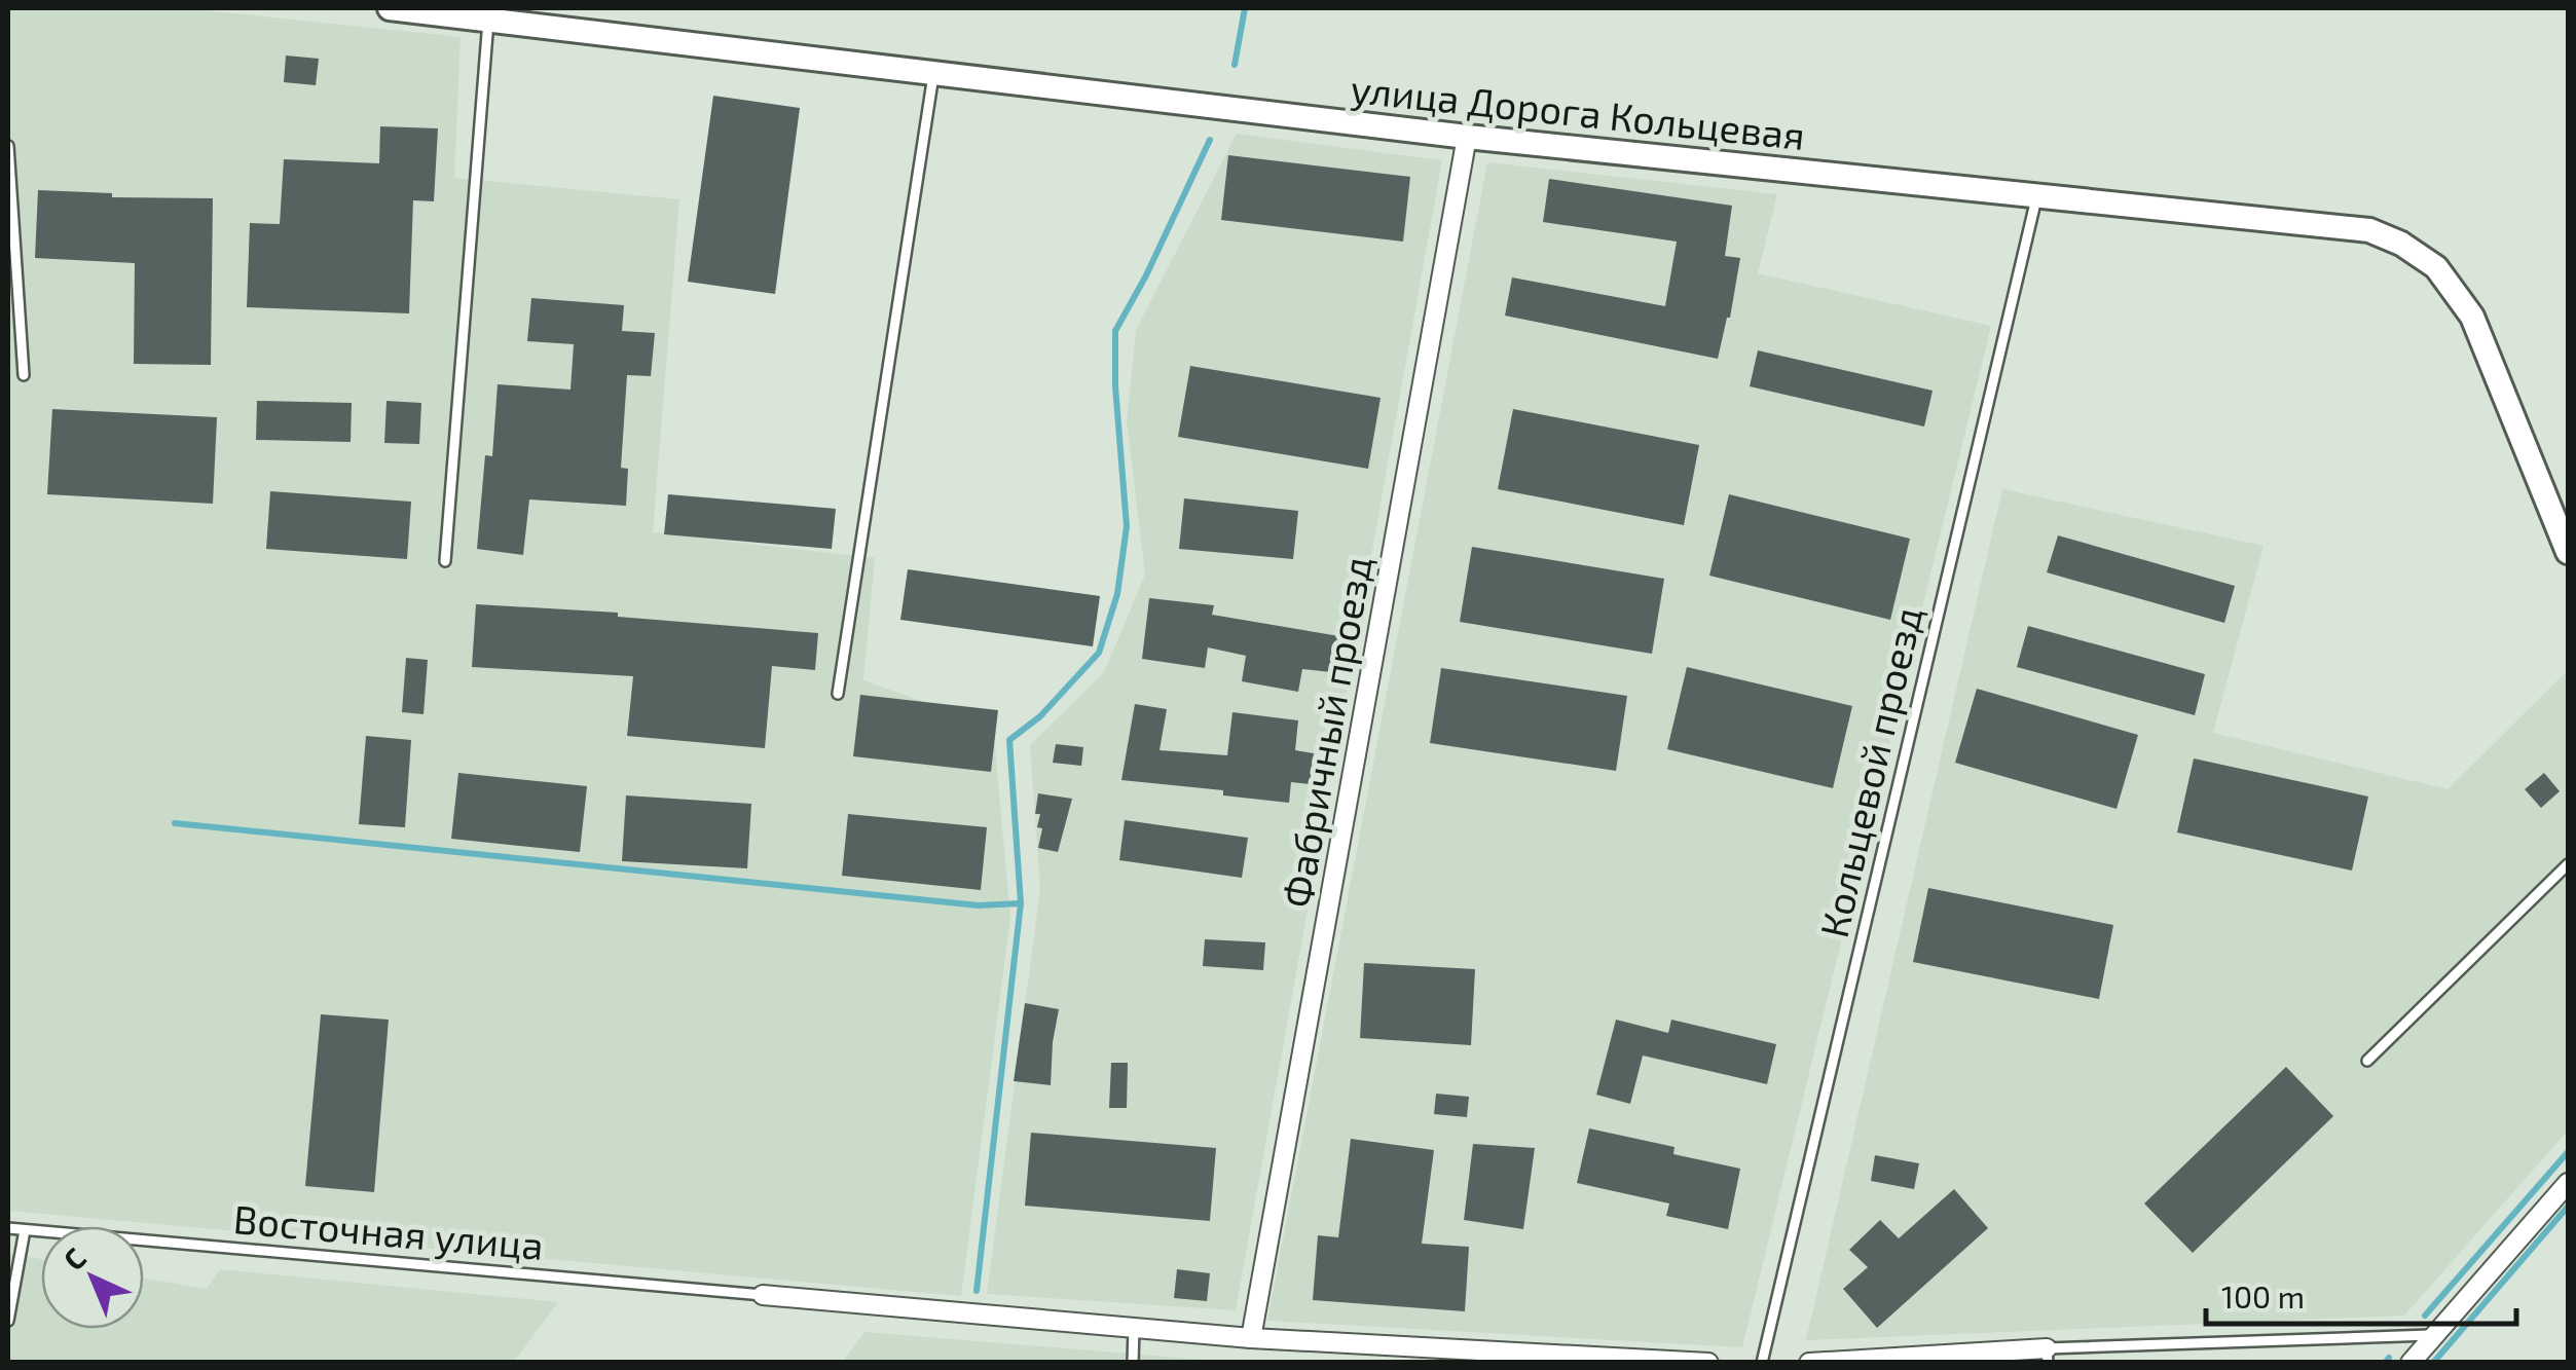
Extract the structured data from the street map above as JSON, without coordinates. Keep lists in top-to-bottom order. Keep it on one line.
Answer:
{"streets":{"street":["улица Дорога Кольцевая","Фабричный проезд"],"lane":["Кольцевой проезд","Восточная улица"]},"crossings":[["улица Дорога Кольцевая","Фабричный проезд"],["улица Дорога Кольцевая","Кольцевой проезд"]],"scale_bar":"100 m","north":"top left"}
